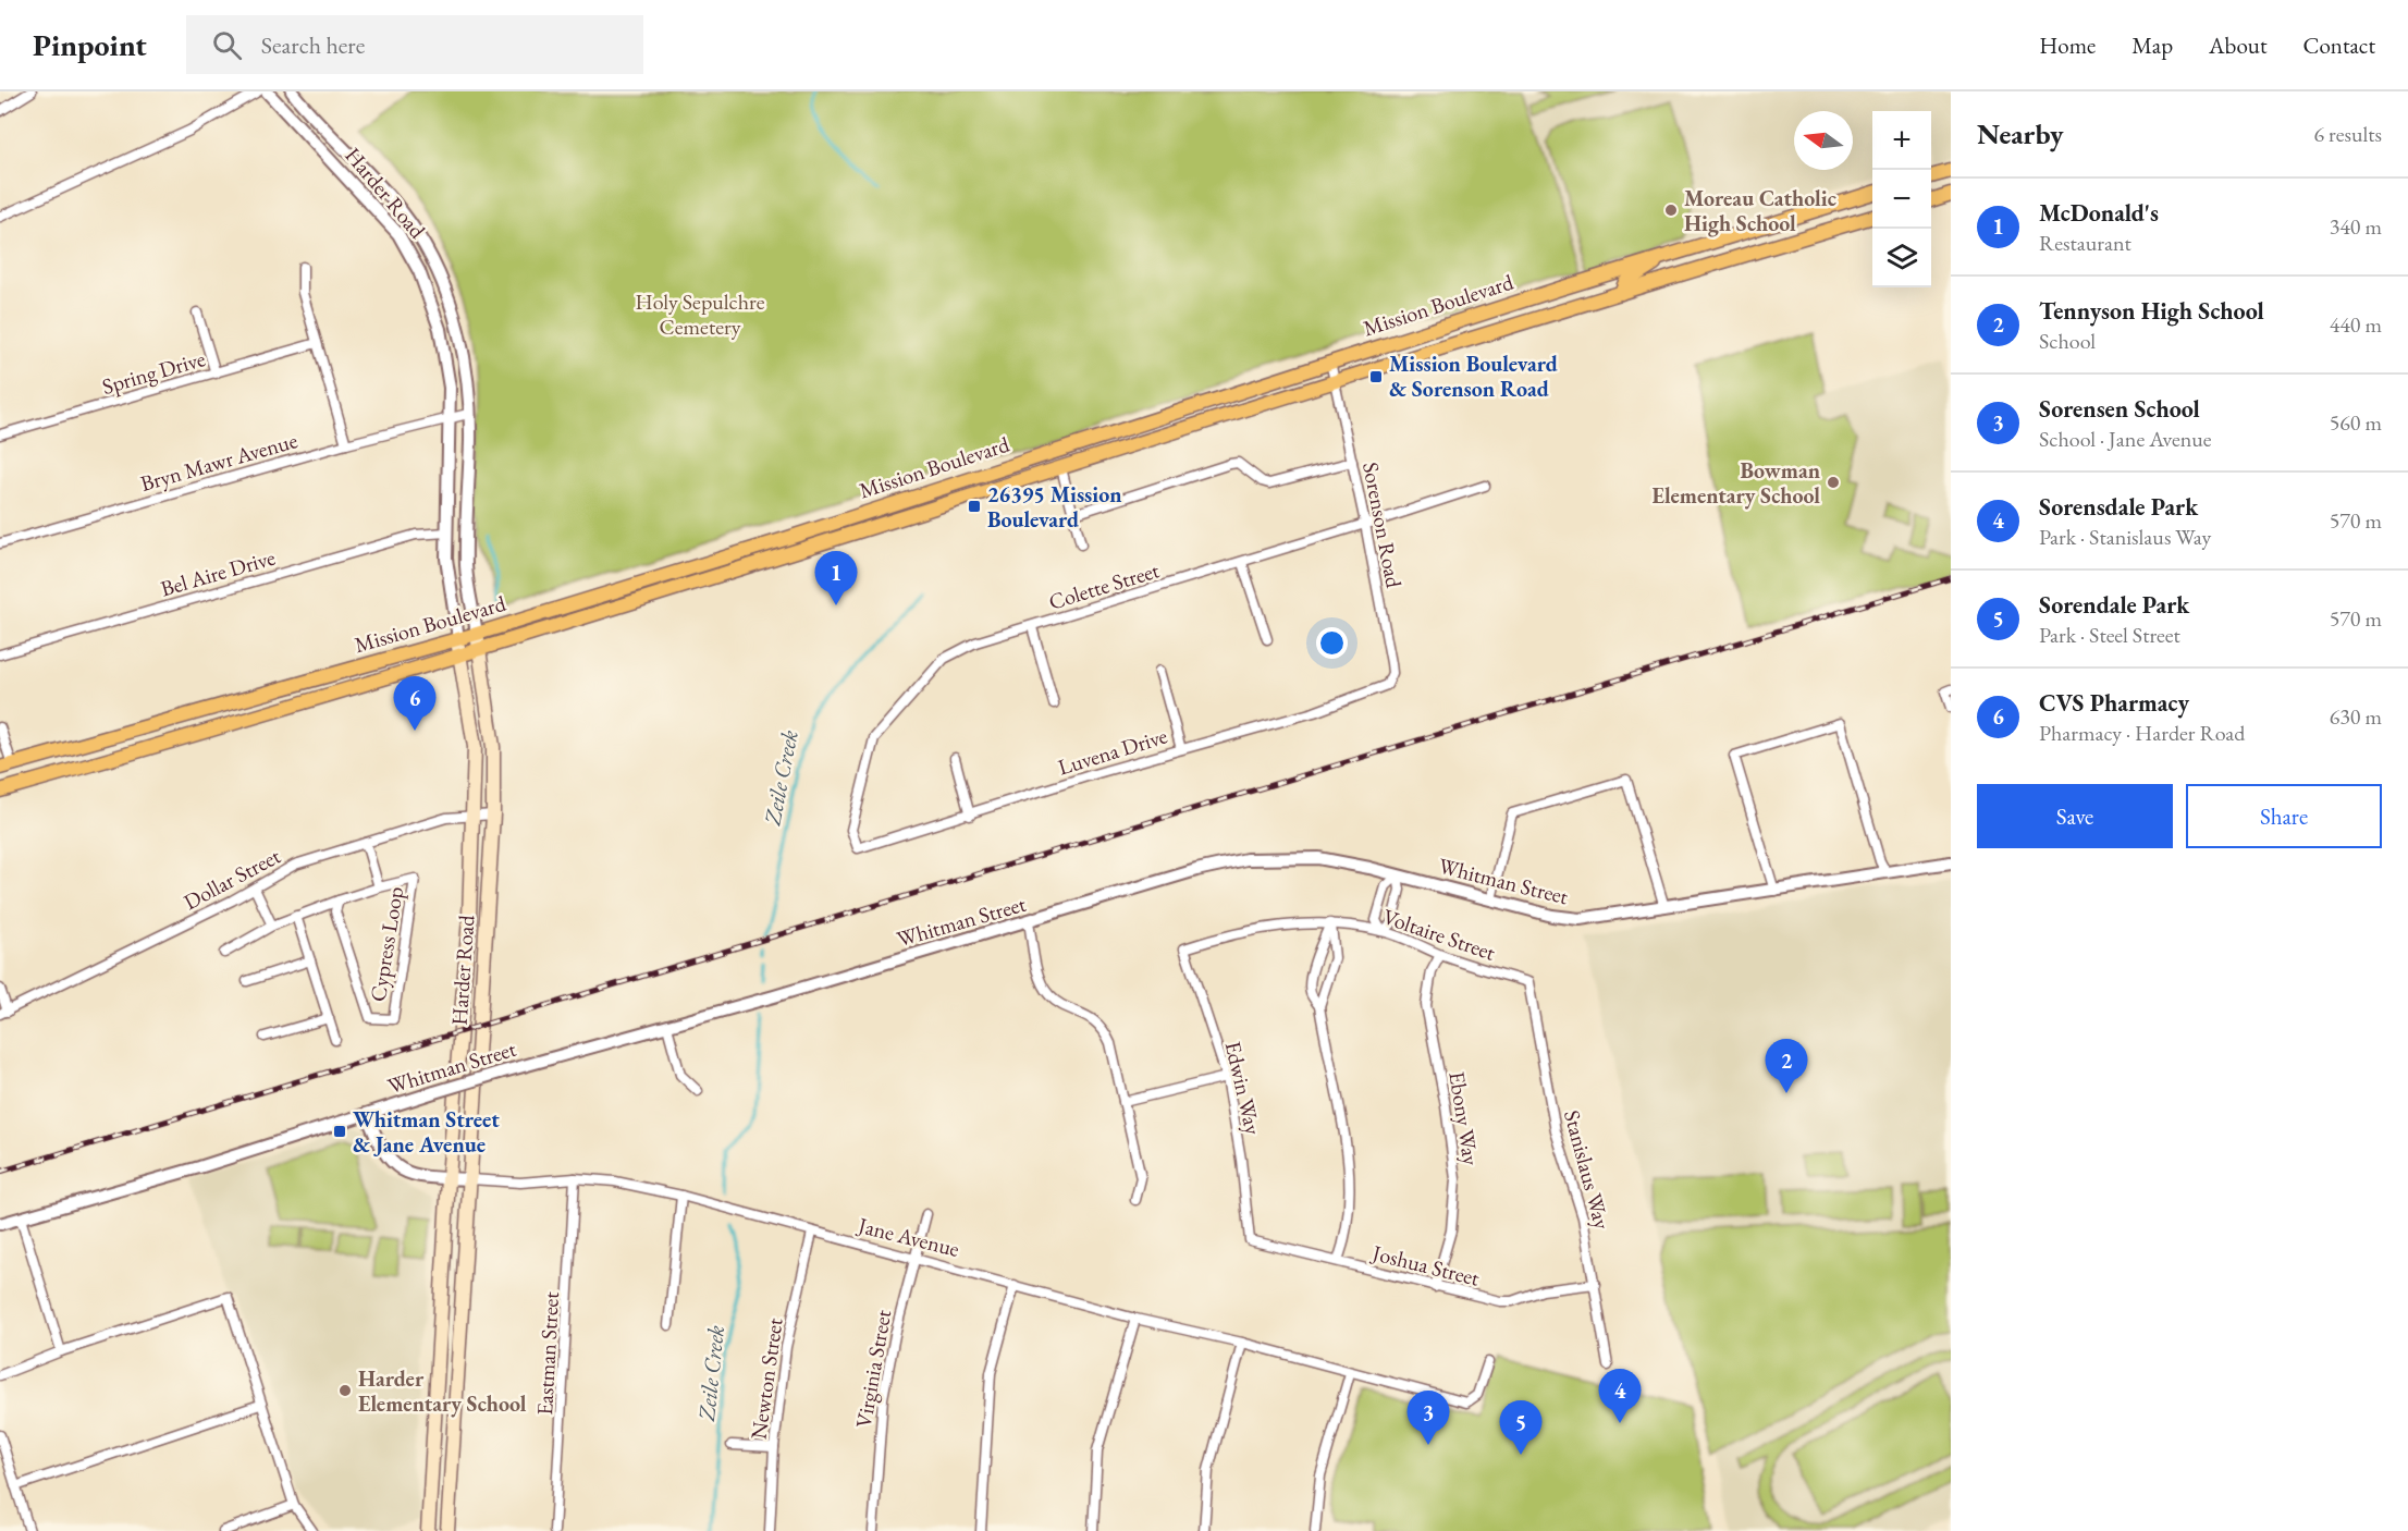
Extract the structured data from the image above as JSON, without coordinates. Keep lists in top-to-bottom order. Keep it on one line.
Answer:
{"streets":{"main road":["Harder Road","Mission Boulevard"],"street":["Spring Drive","Bryn Mawr Avenue","Sorenson Road","Bel Aire Drive","Colette Street","Luvena Drive","Dollar Street","Whitman Street","Voltaire Street","Cypress Loop","Edwin Way","Ebony Way","Stanislaus Way","Jane Avenue","Joshua Street","Eastman Street","Virginia Street","Newton Street"]},"crossings":[["Harder Road","Mission Boulevard"],["Harder Road","Bryn Mawr Avenue"],["Harder Road","Bel Aire Drive"],["Harder Road","Dollar Street"],["Harder Road","Jane Avenue"],["Mission Boulevard","Sorenson Road"],["Sorenson Road","Colette Street"],["Sorenson Road","Luvena Drive"],["Colette Street","Luvena Drive"],["Dollar Street","Cypress Loop"],["Whitman Street","Jane Avenue"],["Voltaire Street","Edwin Way"],["Voltaire Street","Ebony Way"],["Voltaire Street","Stanislaus Way"],["Edwin Way","Joshua Street"],["Ebony Way","Joshua Street"],["Stanislaus Way","Joshua Street"],["Jane Avenue","Eastman Street"],["Jane Avenue","Virginia Street"],["Jane Avenue","Newton Street"]],"water":["Zeile Creek"],"parks":["Holy Sepulchre Cemetery"],"places":{"other":["Moreau Catholic High School","Bowman Elementary School","Harder Elementary School"],"transit":["Mission Boulevard & Sorenson Road","26395 Mission Boulevard","Whitman Street & Jane Avenue"]},"north":"left","page":{"header":"Pinpoint","search":"Search here","nav":["Home","Map","About","Contact"],"heading":["Nearby","6 results"],"map_buttons":["+","−"],"list":[{"mark":"1","name":"McDonald's","note":"Restaurant","value":"340 m"},{"mark":"2","name":"Tennyson High School","note":"School","value":"440 m"},{"mark":"3","name":"Sorensen School","note":"School · Jane Avenue","value":"560 m"},{"mark":"4","name":"Sorensdale Park","note":"Park · Stanislaus Way","value":"570 m"},{"mark":"5","name":"Sorendale Park","note":"Park · Steel Street","value":"570 m"},{"mark":"6","name":"CVS Pharmacy","note":"Pharmacy · Harder Road","value":"630 m"}],"pins":["1","6","2","4","3","5"],"buttons":["Save","Share"]}}
